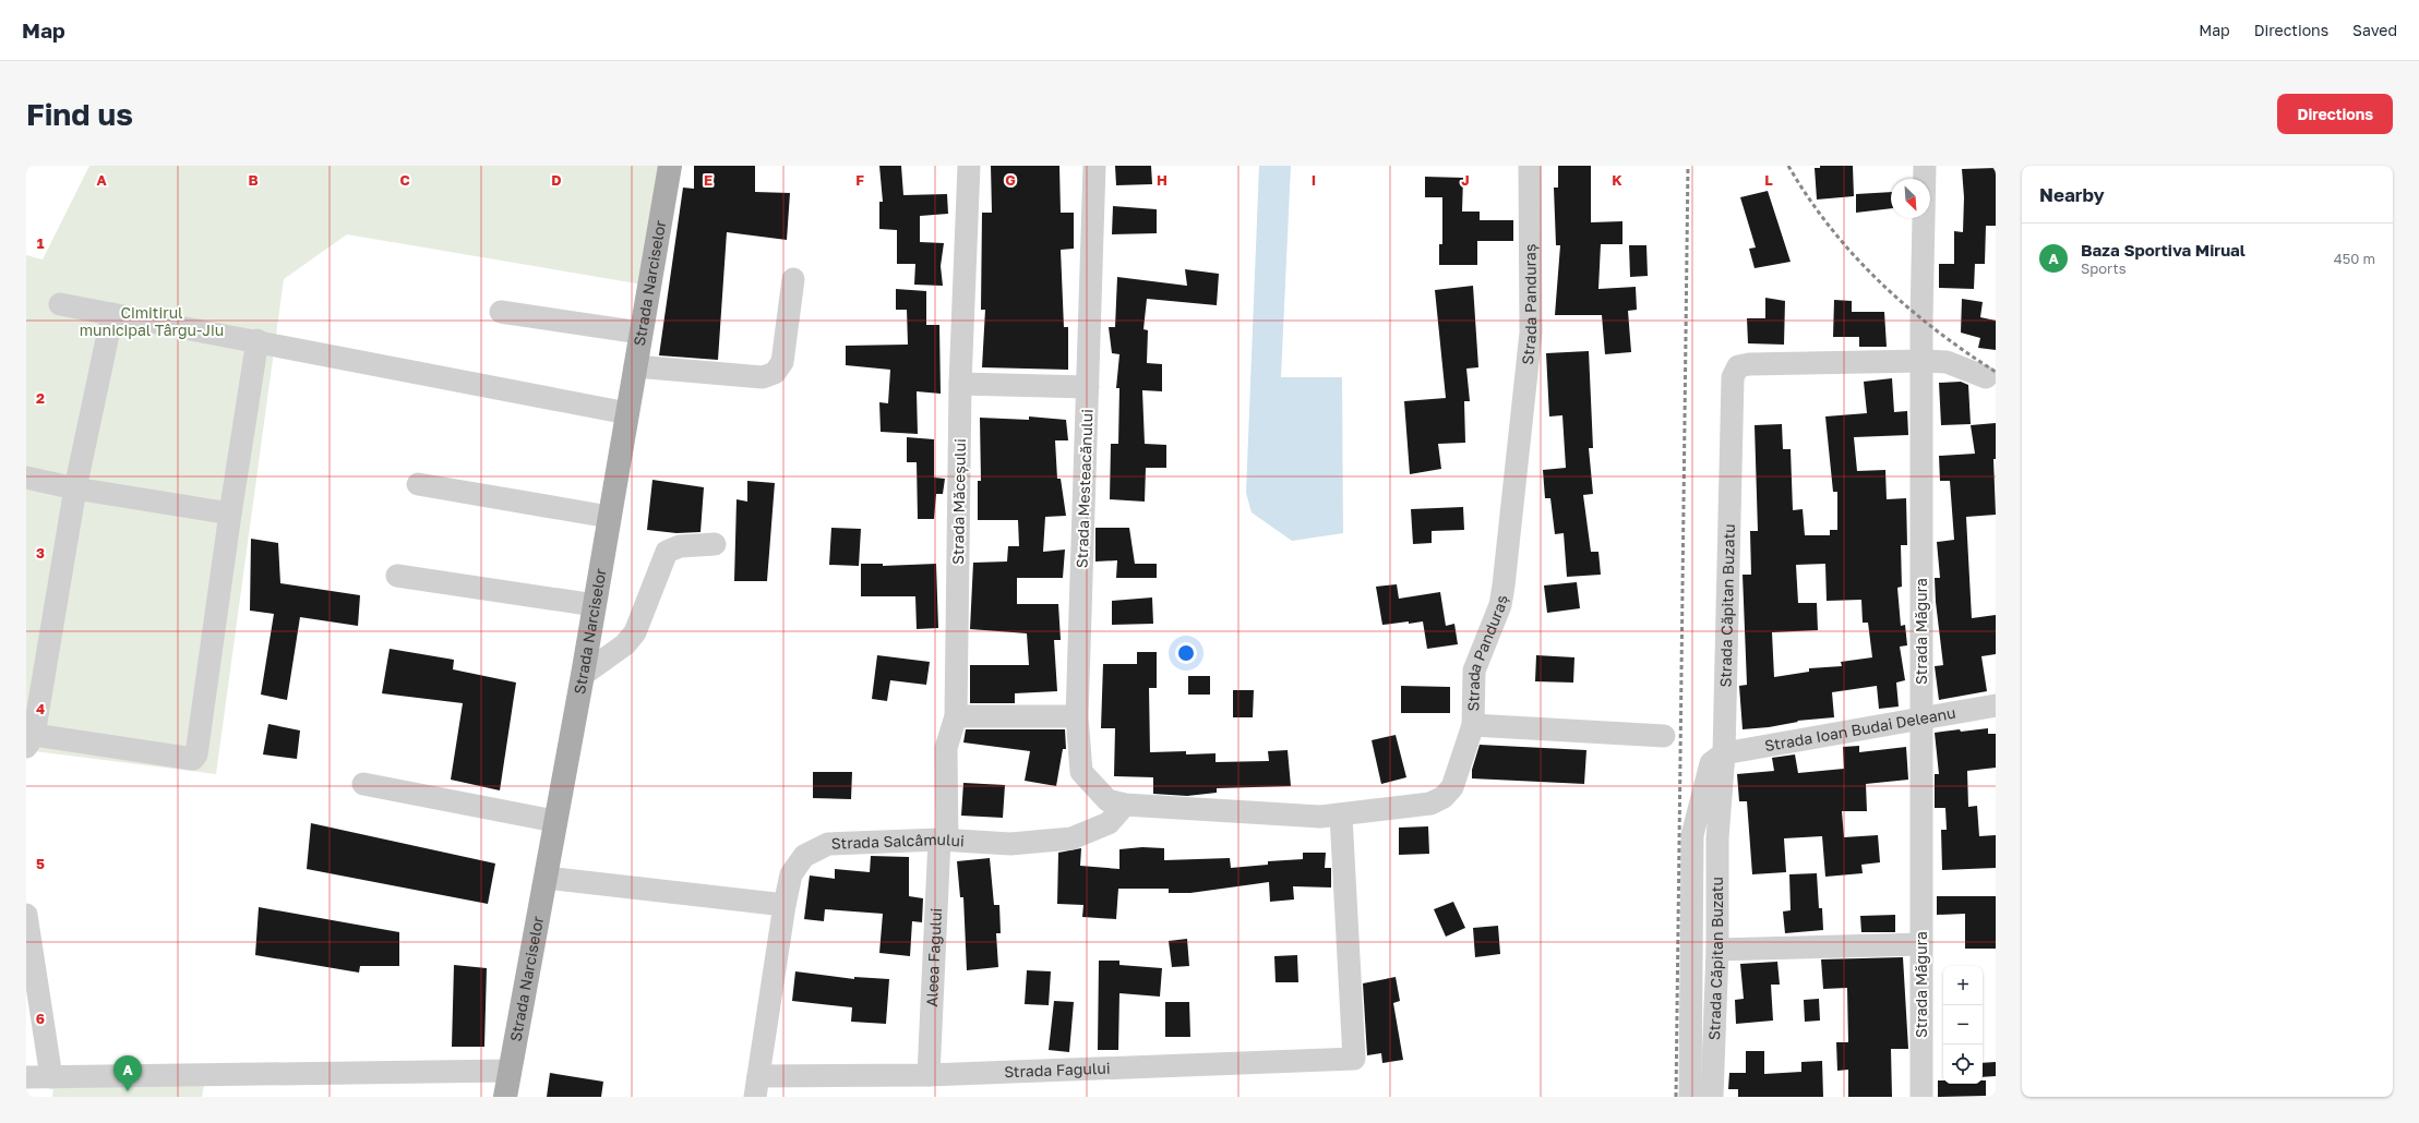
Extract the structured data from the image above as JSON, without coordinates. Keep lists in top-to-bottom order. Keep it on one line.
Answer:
{"streets":{"main road":["Strada Narciselor"],"street":["Strada Panduraș","Strada Mesteacănului","Strada Măceșului","Strada Căpitan Buzatu","Strada Măgura","Strada Ioan Budai Deleanu","Strada Salcâmului","Aleea Fagului","Strada Fagului"]},"crossings":[["Strada Panduraș","Strada Mesteacănului"],["Strada Panduraș","Strada Salcâmului"],["Strada Panduraș","Strada Fagului"],["Strada Mesteacănului","Strada Salcâmului"],["Strada Măceșului","Strada Salcâmului"],["Strada Măceșului","Aleea Fagului"],["Strada Căpitan Buzatu","Strada Măgura"],["Strada Căpitan Buzatu","Strada Ioan Budai Deleanu"],["Strada Măgura","Strada Ioan Budai Deleanu"],["Strada Salcâmului","Aleea Fagului"],["Strada Salcâmului","Strada Fagului"],["Aleea Fagului","Strada Fagului"]],"parks":["Cimitirul municipal Târgu-Jiu"],"north":"bottom right","page":{"header":"Map","nav":["Map","Directions","Saved"],"buttons":"Directions","title":"Find us","heading":"Nearby","list":[{"mark":"A","name":"Baza Sportiva Mirual","note":"Sports","value":"450 m"}],"map_buttons":["+","−"],"pins":"A"},"grid":{"columns":["A","B","C","D","E","F","G","H","I","J","K","L"],"rows":["1","2","3","4","5","6"]}}
